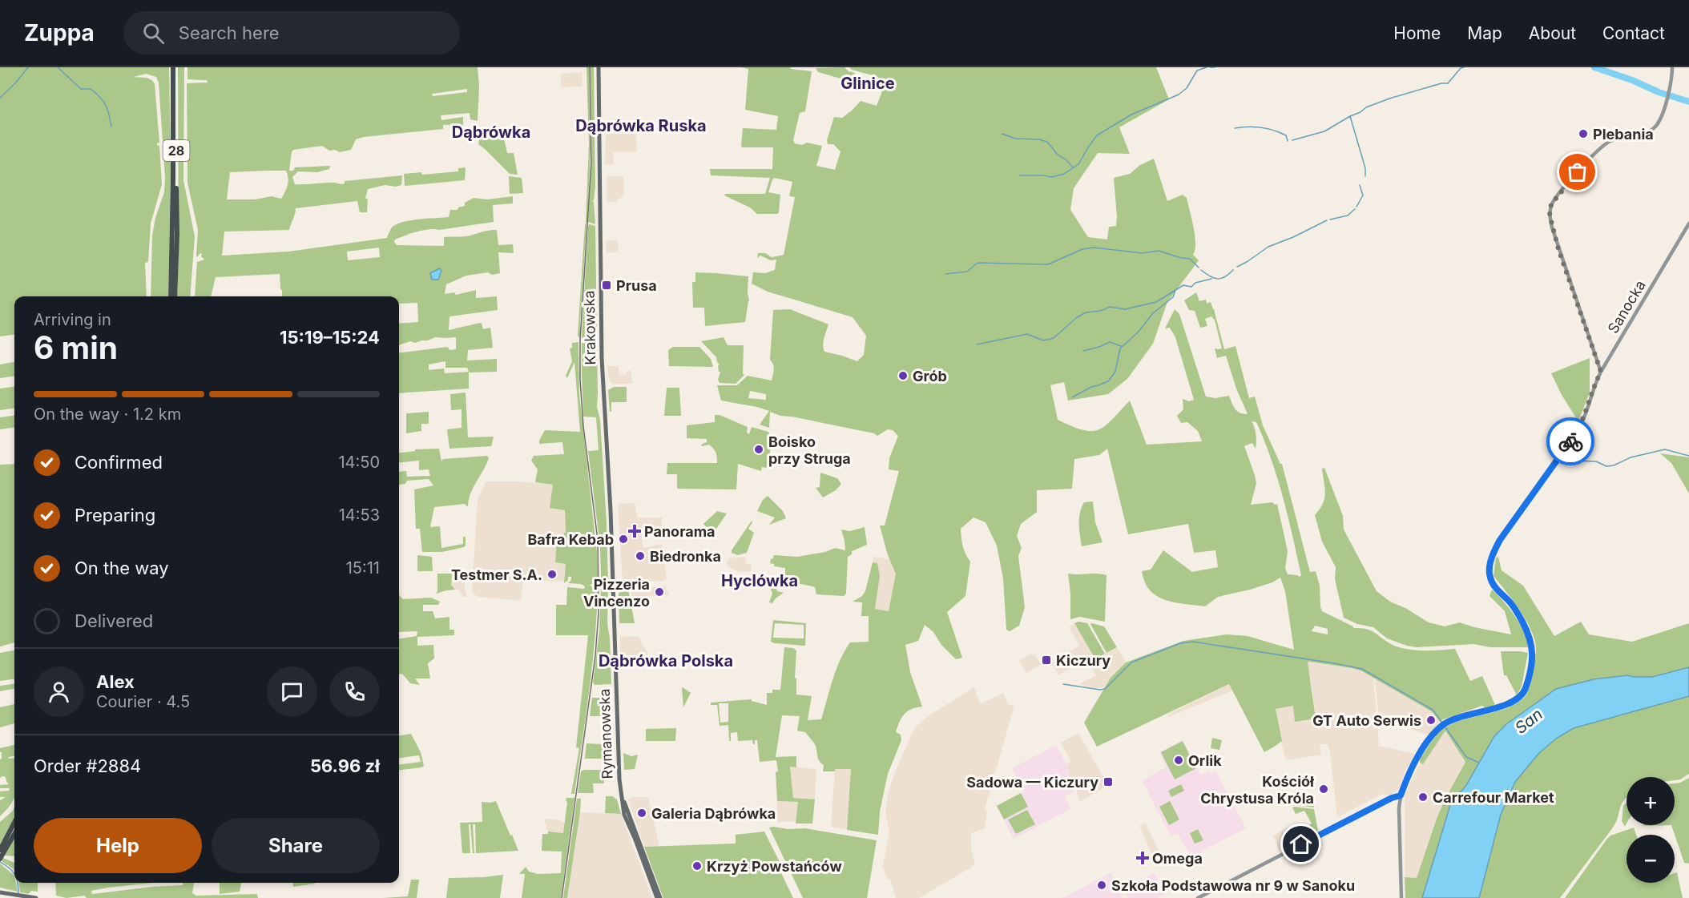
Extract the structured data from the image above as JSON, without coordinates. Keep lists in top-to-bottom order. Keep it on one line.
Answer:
{"streets":{"main road":["28","Krakowska","Rymanowska"],"street":["Sanocka"]},"crossings":[["Krakowska","Rymanowska"]],"districts":["Glinice","Dąbrówka Ruska","Dąbrówka","Hyclówka","Dąbrówka Polska"],"water":["San"],"places":{"other":["Plebania","Grób","Boisko przy Struga","Bafra Kebab","Biedronka","Testmer S.A.","Pizzeria Vincenzo","GT Auto Serwis","Orlik","Kościół Chrystusa Króla","Carrefour Market","Galeria Dąbrówka","Krzyż Powstańców","Szkoła Podstawowa nr 9 w Sanoku"],"transit":["Prusa","Kiczury","Sadowa — Kiczury"],"health":["Panorama","Omega"]},"page":{"header":"Zuppa","search":"Search here","nav":["Home","Map","About","Contact"],"heading":["6 min","Arriving in","15:19–15:24"],"panel":["Alex","Courier · 4.5","Order #2884","56.96 zł"],"bar":"On the way · 1.2 km","list":[["Confirmed","14:50"],["Preparing","14:53"],["On the way","15:11"],"Delivered"],"map_buttons":["+","−"],"buttons":["Help","Share"]}}
